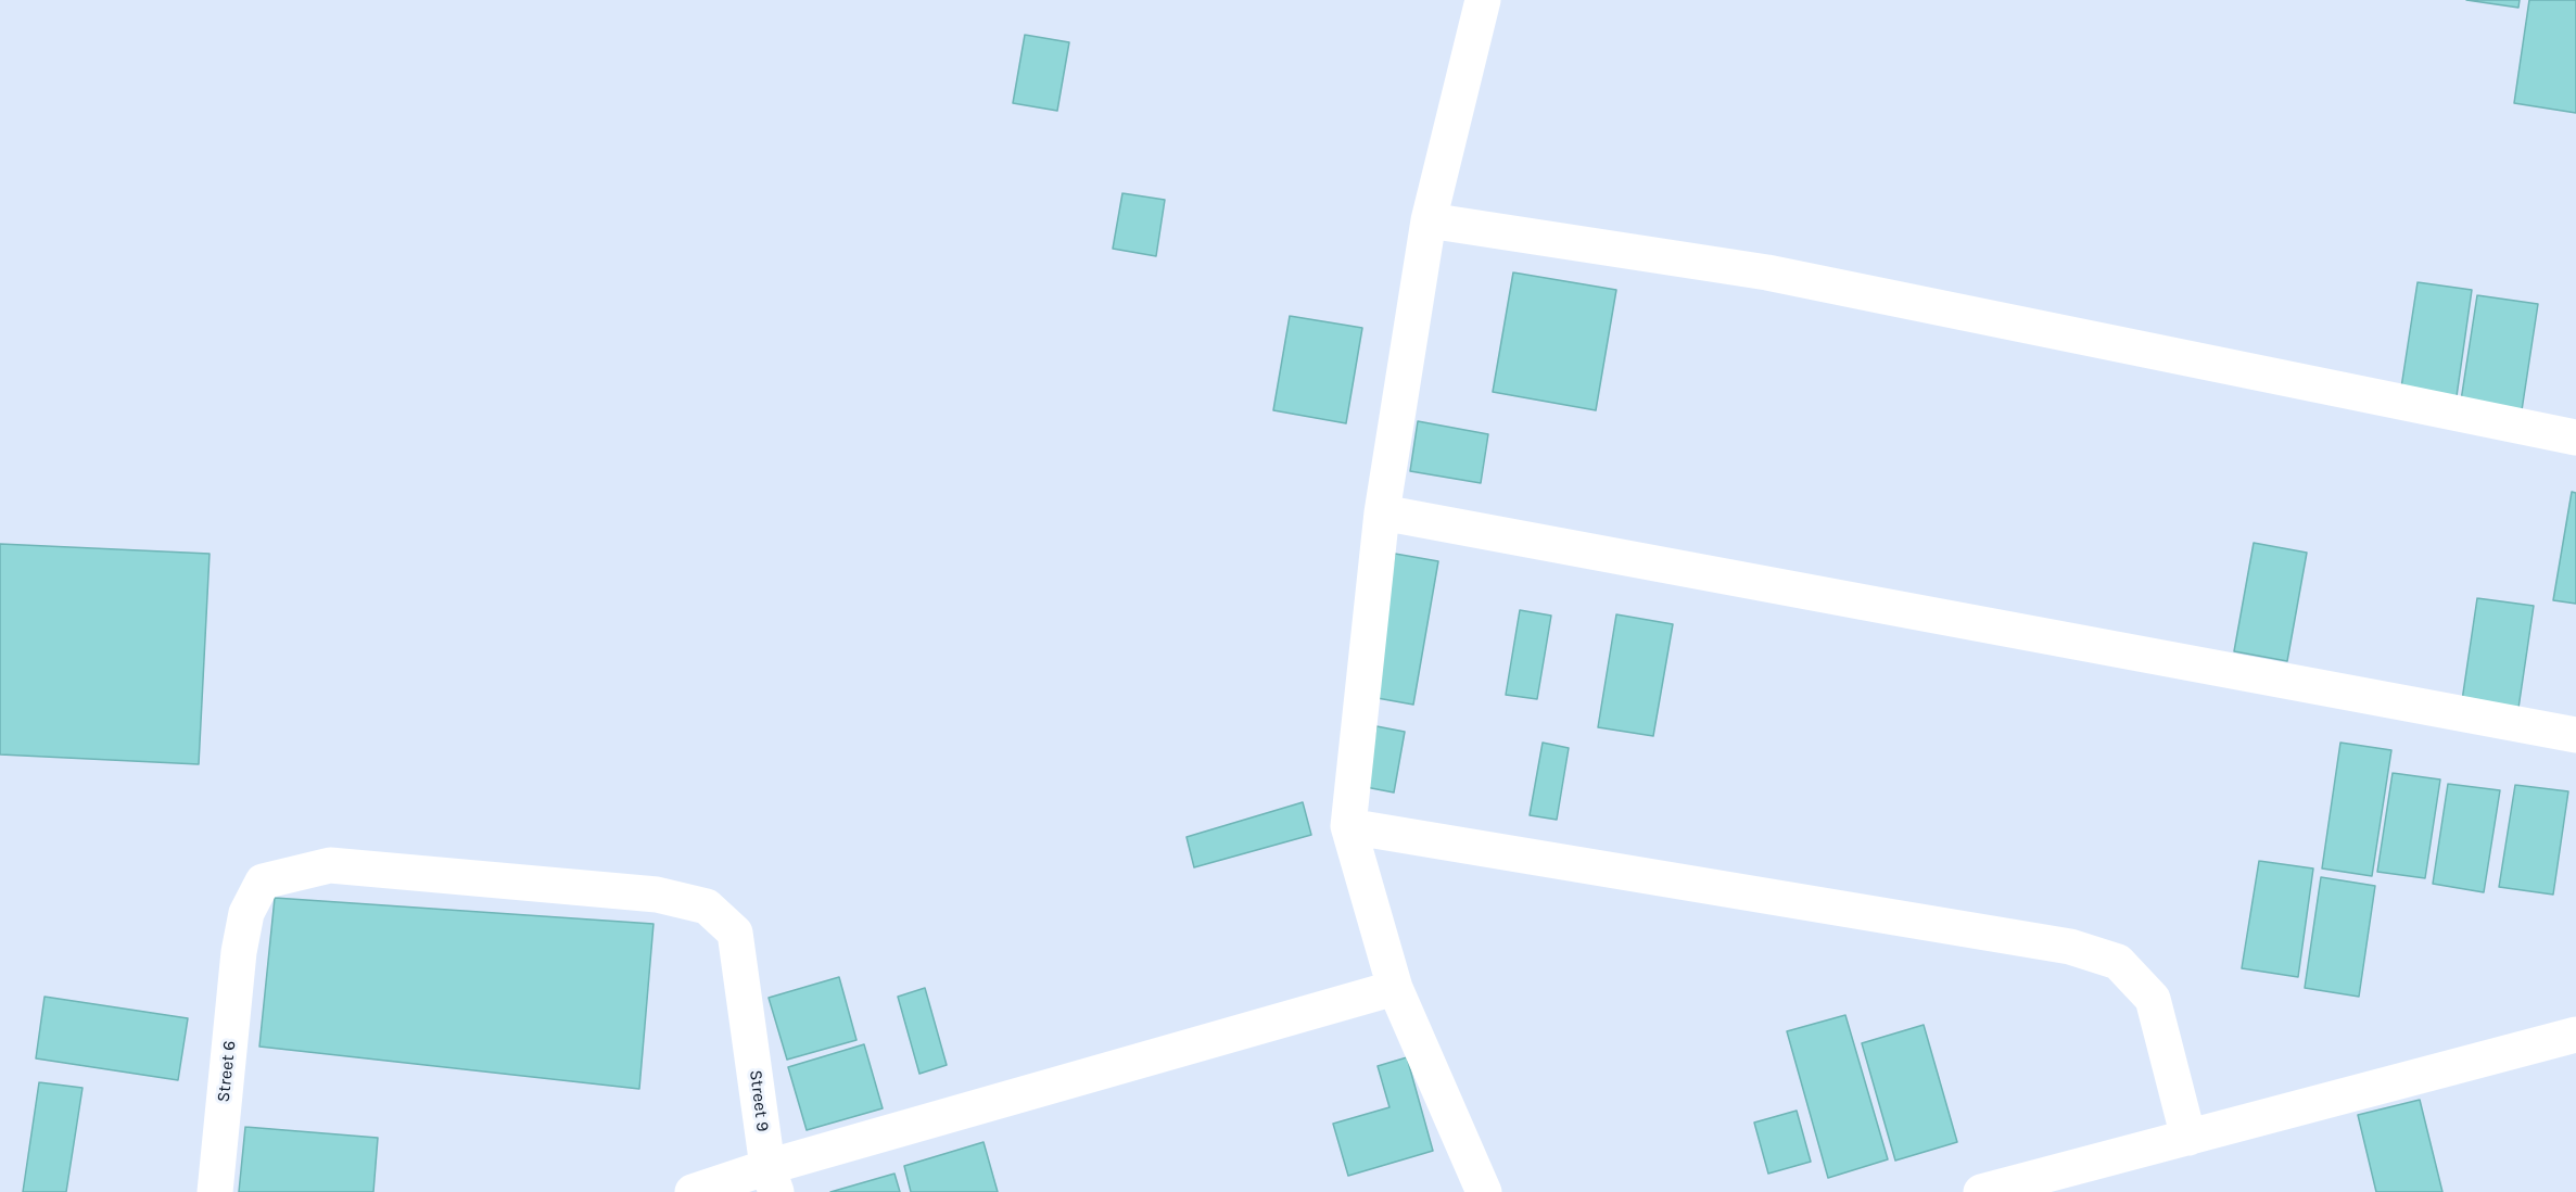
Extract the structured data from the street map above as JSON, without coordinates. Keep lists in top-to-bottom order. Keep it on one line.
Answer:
{"streets":{"street":["Street 6","Street 9"]},"crossings":[["Street 6","Street 9"]]}
